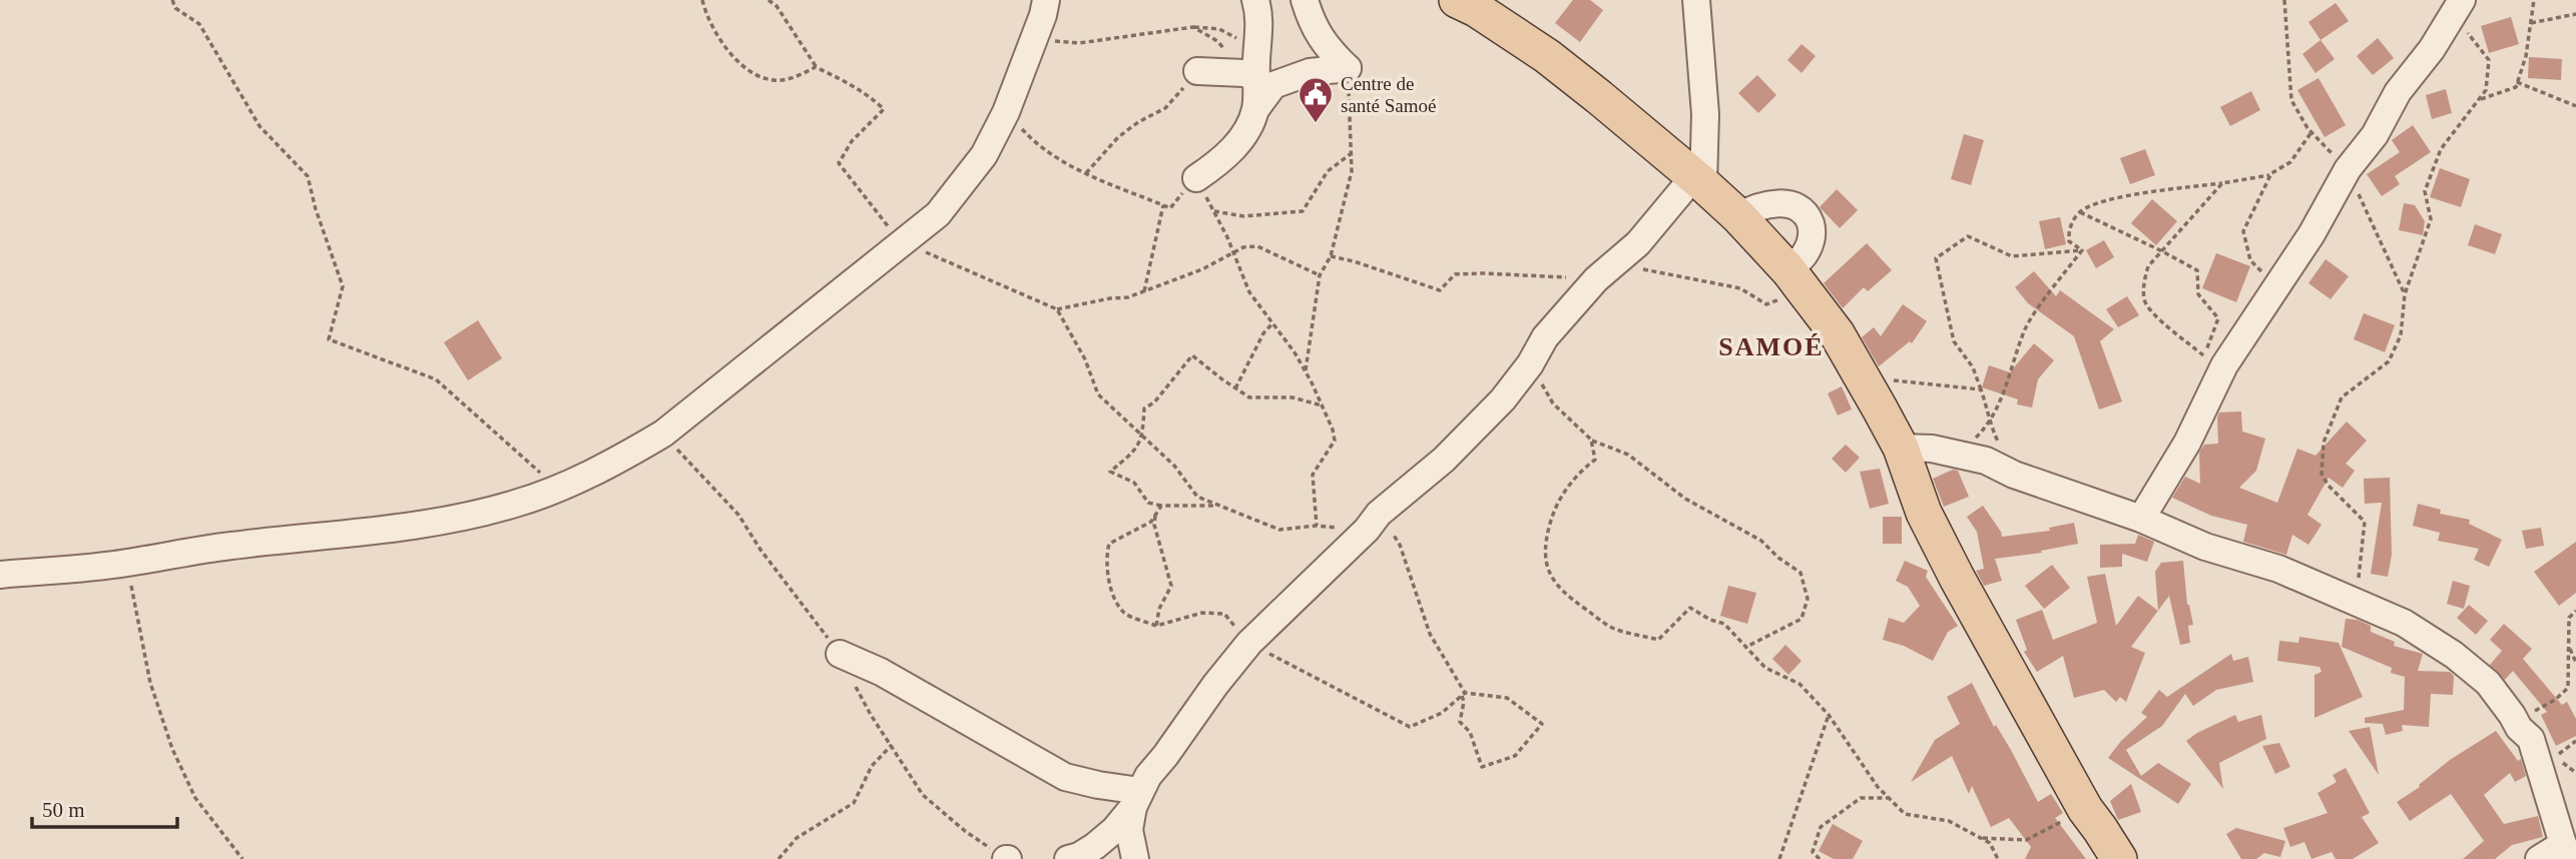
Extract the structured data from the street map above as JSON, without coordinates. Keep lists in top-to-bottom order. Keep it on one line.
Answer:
{"districts":["SAMOÉ"],"places":{"public building":["Centre de santé Samoé"]},"scale_bar":"50 m"}
